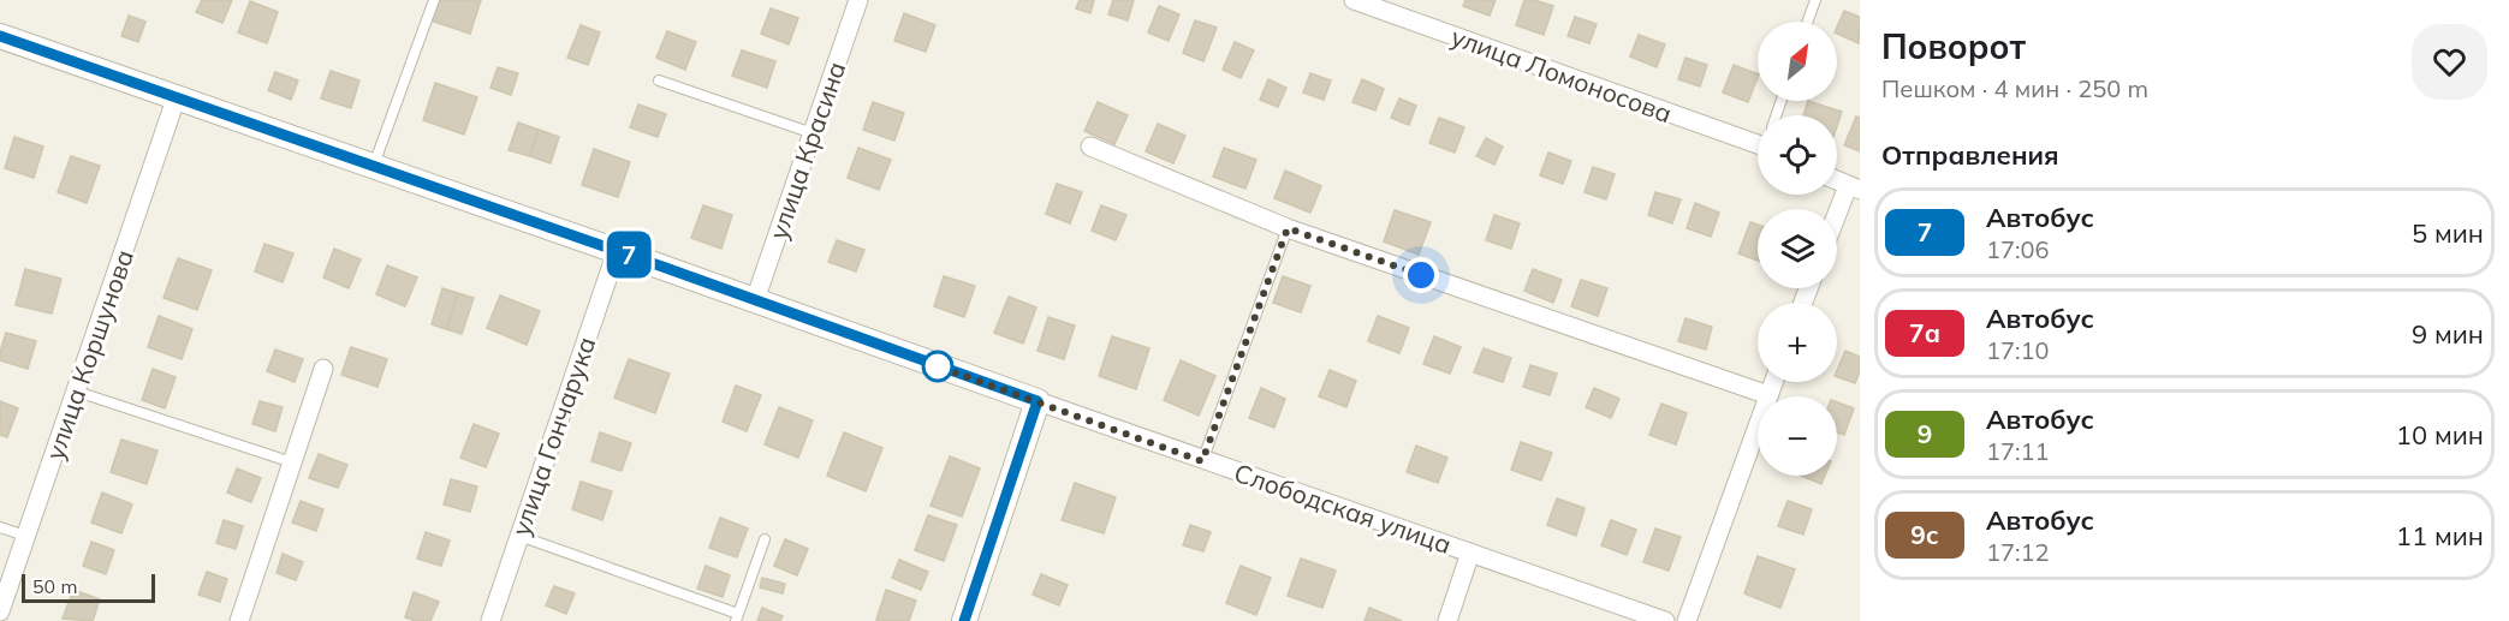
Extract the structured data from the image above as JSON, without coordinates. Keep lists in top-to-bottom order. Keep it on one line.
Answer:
{"streets":{"street":["улица Ломоносова","улица Красина","улица Коршунова","улица Гончарука","Слободская улица"]},"crossings":[["улица Красина","Слободская улица"],["улица Коршунова","Слободская улица"],["улица Гончарука","Слободская улица"]],"lines":["bus line 7"],"scale_bar":"50 m","north":"top right","page":{"on_map":"7","heading":[["Поворот","Пешком · 4 мин · 250 m"],"Отправления"],"map_buttons":["+","−"],"list":[{"mark":"7","name":"Автобус","note":"17:06","value":"5 мин"},{"mark":"7а","name":"Автобус","note":"17:10","value":"9 мин"},{"mark":"9","name":"Автобус","note":"17:11","value":"10 мин"},{"mark":"9с","name":"Автобус","note":"17:12","value":"11 мин"}],"scale":"50 m"}}
